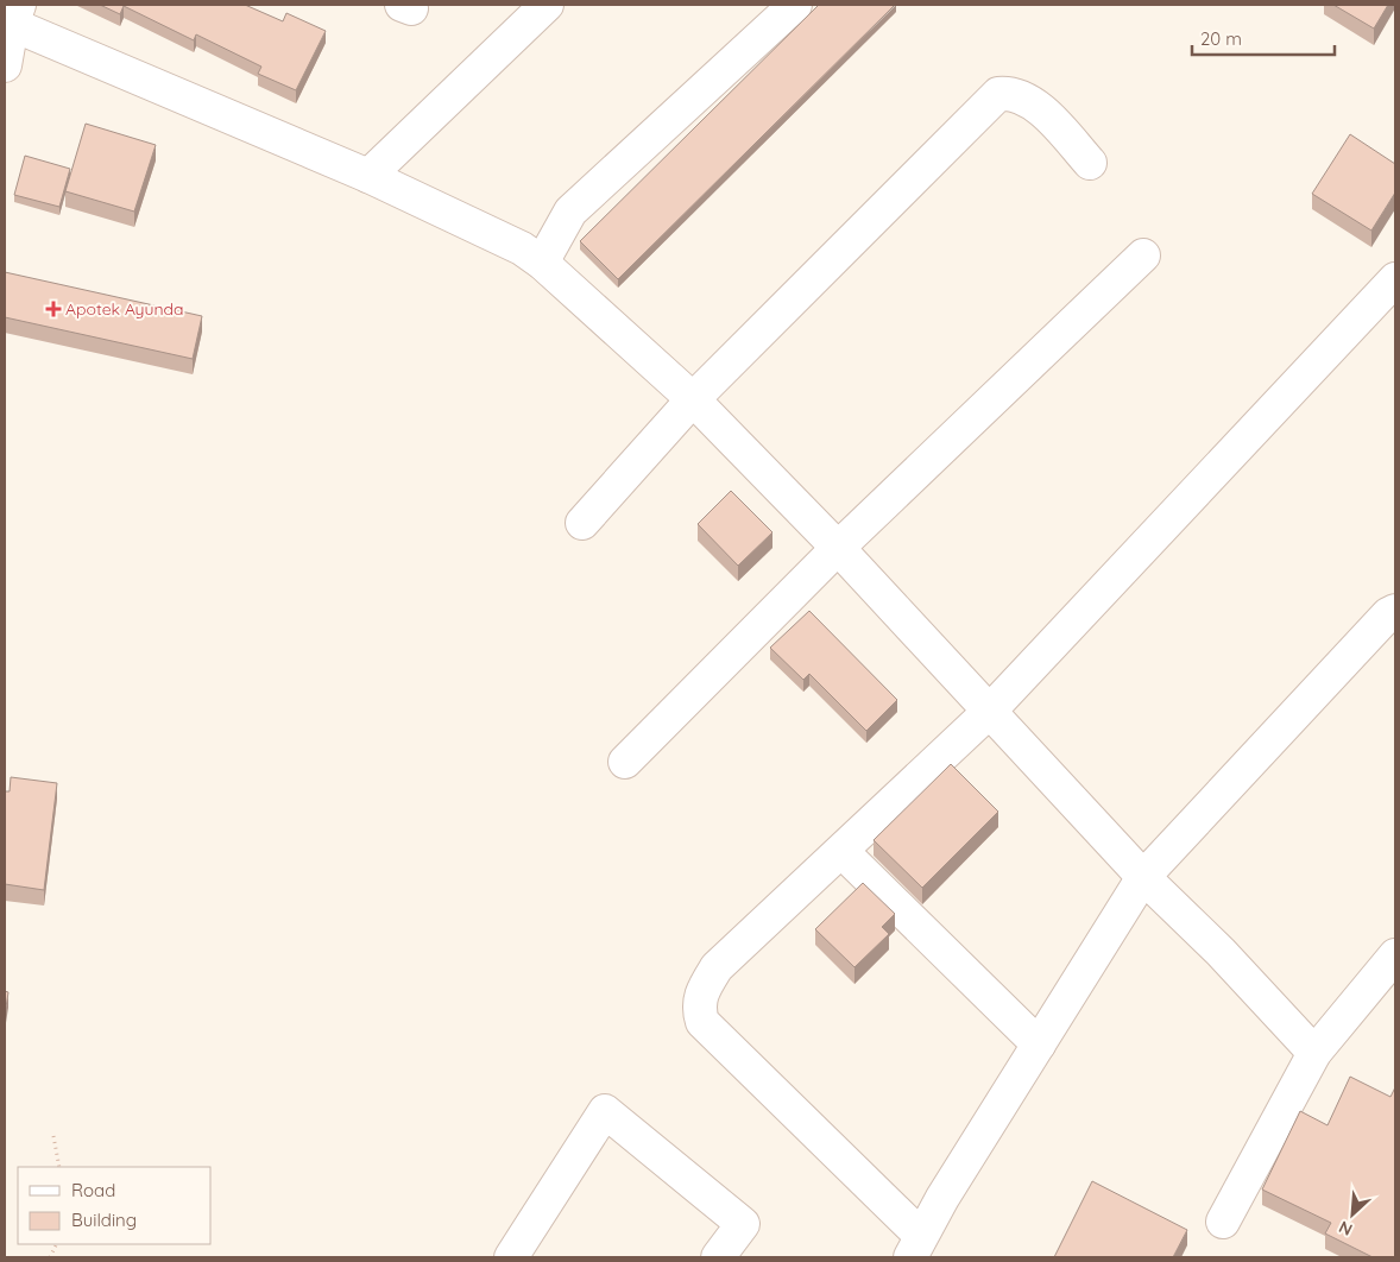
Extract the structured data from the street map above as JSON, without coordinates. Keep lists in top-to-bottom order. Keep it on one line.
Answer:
{"places":{"health":["Apotek Ayunda"]},"legend":["Road","Building"],"scale_bar":"20 m","north":"bottom left"}
